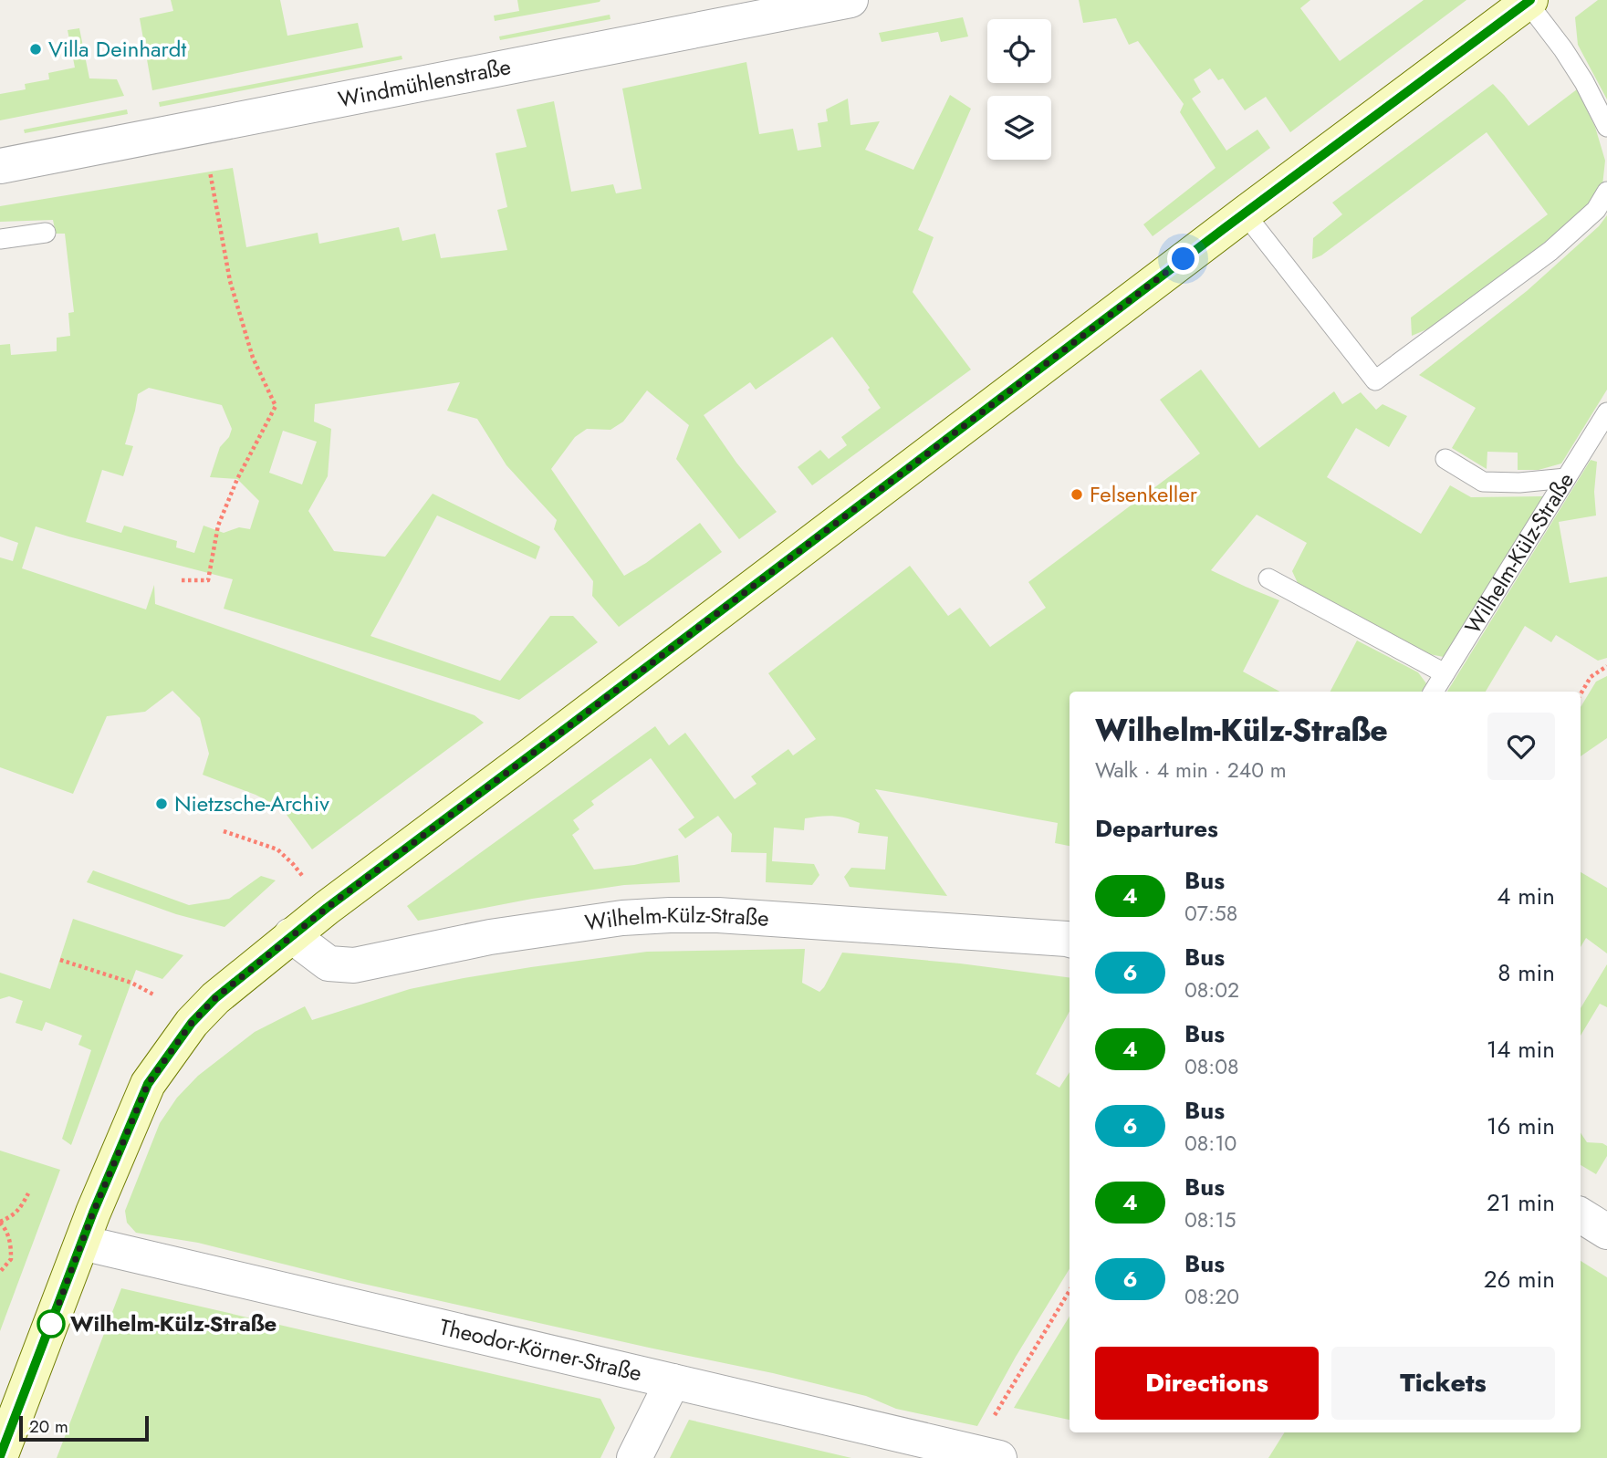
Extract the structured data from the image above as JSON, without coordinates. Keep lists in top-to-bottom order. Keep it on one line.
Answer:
{"streets":{"street":["Windmühlenstraße","Wilhelm-Külz-Straße","Theodor-Körner-Straße"]},"places":["Villa Deinhardt","Felsenkeller","Nietzsche-Archiv","Wilhelm-Külz-Straße"],"lines":["bus line 4"],"scale_bar":"20 m","page":{"heading":[["Wilhelm-Külz-Straße","Walk · 4 min · 240 m"],"Departures"],"list":[{"mark":"4","name":"Bus","note":"07:58","value":"4 min"},{"mark":"6","name":"Bus","note":"08:02","value":"8 min"},{"mark":"4","name":"Bus","note":"08:08","value":"14 min"},{"mark":"6","name":"Bus","note":"08:10","value":"16 min"},{"mark":"4","name":"Bus","note":"08:15","value":"21 min"},{"mark":"6","name":"Bus","note":"08:20","value":"26 min"}],"buttons":["Directions","Tickets"],"scale":"20 m"}}
